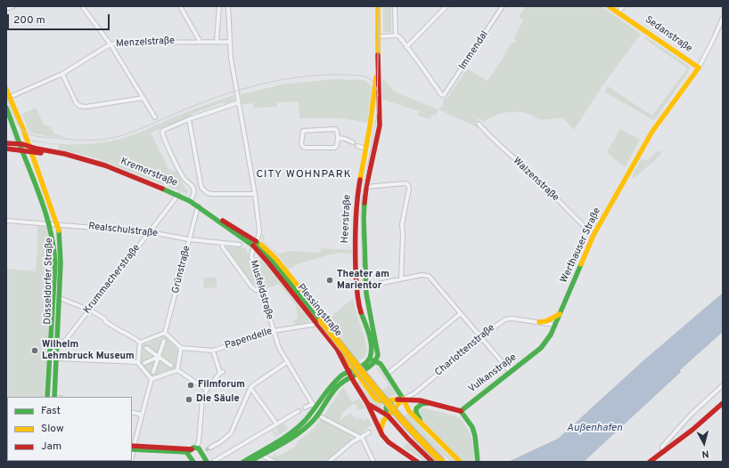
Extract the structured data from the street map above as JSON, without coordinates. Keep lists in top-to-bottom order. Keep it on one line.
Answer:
{"streets":{"main road":["Sedanstraße","Kremerstraße","Heerstraße","Werthauser Straße","Düsseldorfer Straße","Plessingstraße","Vulkanstraße"],"street":["Menzelstraße","Immendal","Walzenstraße","Realschulstraße","Grünstraße","Krummacherstraße","Musfeldstraße","Papendelle","Charlottenstraße"]},"crossings":[["Sedanstraße","Werthauser Straße"],["Menzelstraße","Düsseldorfer Straße"],["Menzelstraße","Musfeldstraße"],["Kremerstraße","Grünstraße"],["Kremerstraße","Krummacherstraße"],["Kremerstraße","Düsseldorfer Straße"],["Kremerstraße","Musfeldstraße"],["Kremerstraße","Plessingstraße"],["Walzenstraße","Werthauser Straße"],["Realschulstraße","Grünstraße"],["Realschulstraße","Krummacherstraße"],["Realschulstraße","Düsseldorfer Straße"],["Werthauser Straße","Charlottenstraße"],["Werthauser Straße","Vulkanstraße"],["Grünstraße","Papendelle"],["Krummacherstraße","Düsseldorfer Straße"],["Musfeldstraße","Plessingstraße"],["Musfeldstraße","Papendelle"],["Plessingstraße","Papendelle"],["Charlottenstraße","Vulkanstraße"]],"districts":["CITY WOHNPARK"],"water":["Außenhafen"],"places":["Theater am Marientor","Wilhelm Lehmbruck Museum","Filmforum","Die Säule"],"legend":["Fast","Slow","Jam"],"scale_bar":"200 m","north":"bottom"}
